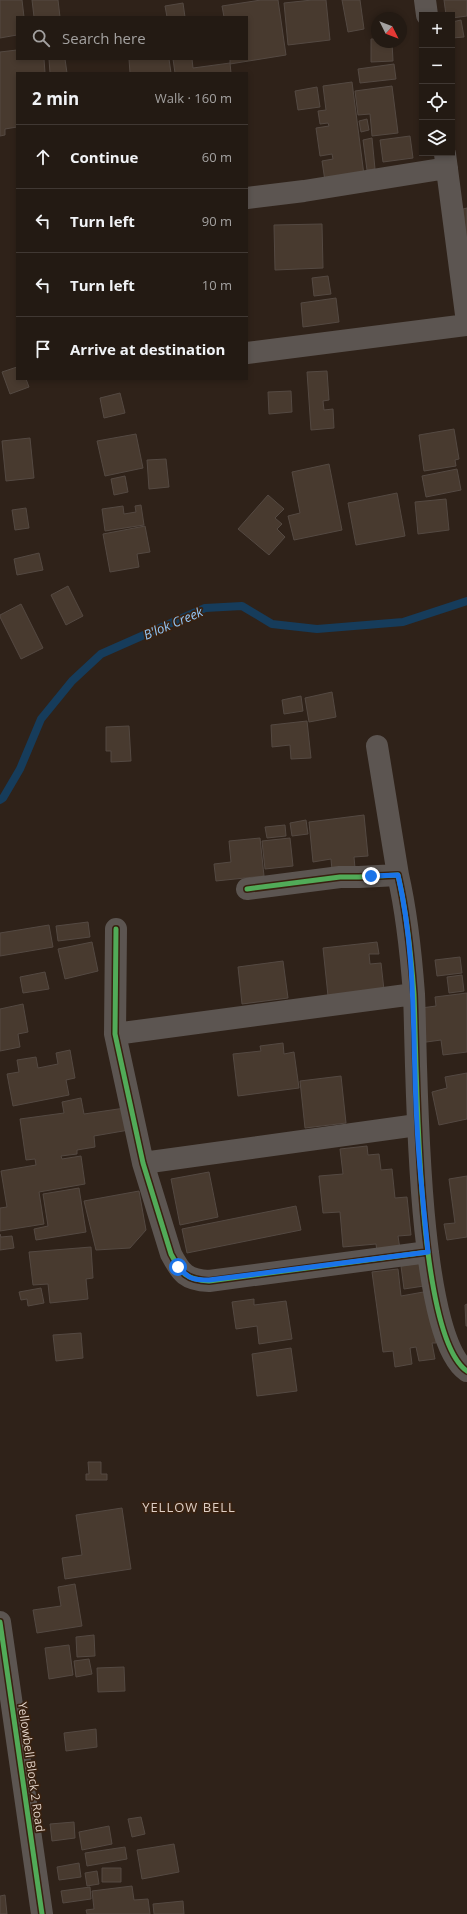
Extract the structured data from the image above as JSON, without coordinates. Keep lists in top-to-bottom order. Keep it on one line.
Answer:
{"streets":{"street":["Yellowbell Block 2 Road"]},"districts":["YELLOW BELL"],"water":["B'lok Creek"],"north":"bottom right","page":{"map_buttons":["+","−"],"search":"Search here","heading":["2 min","Walk · 160 m"],"list":[["Continue","60 m"],["Turn left","90 m"],["Turn left","10 m"],"Arrive at destination"]}}
